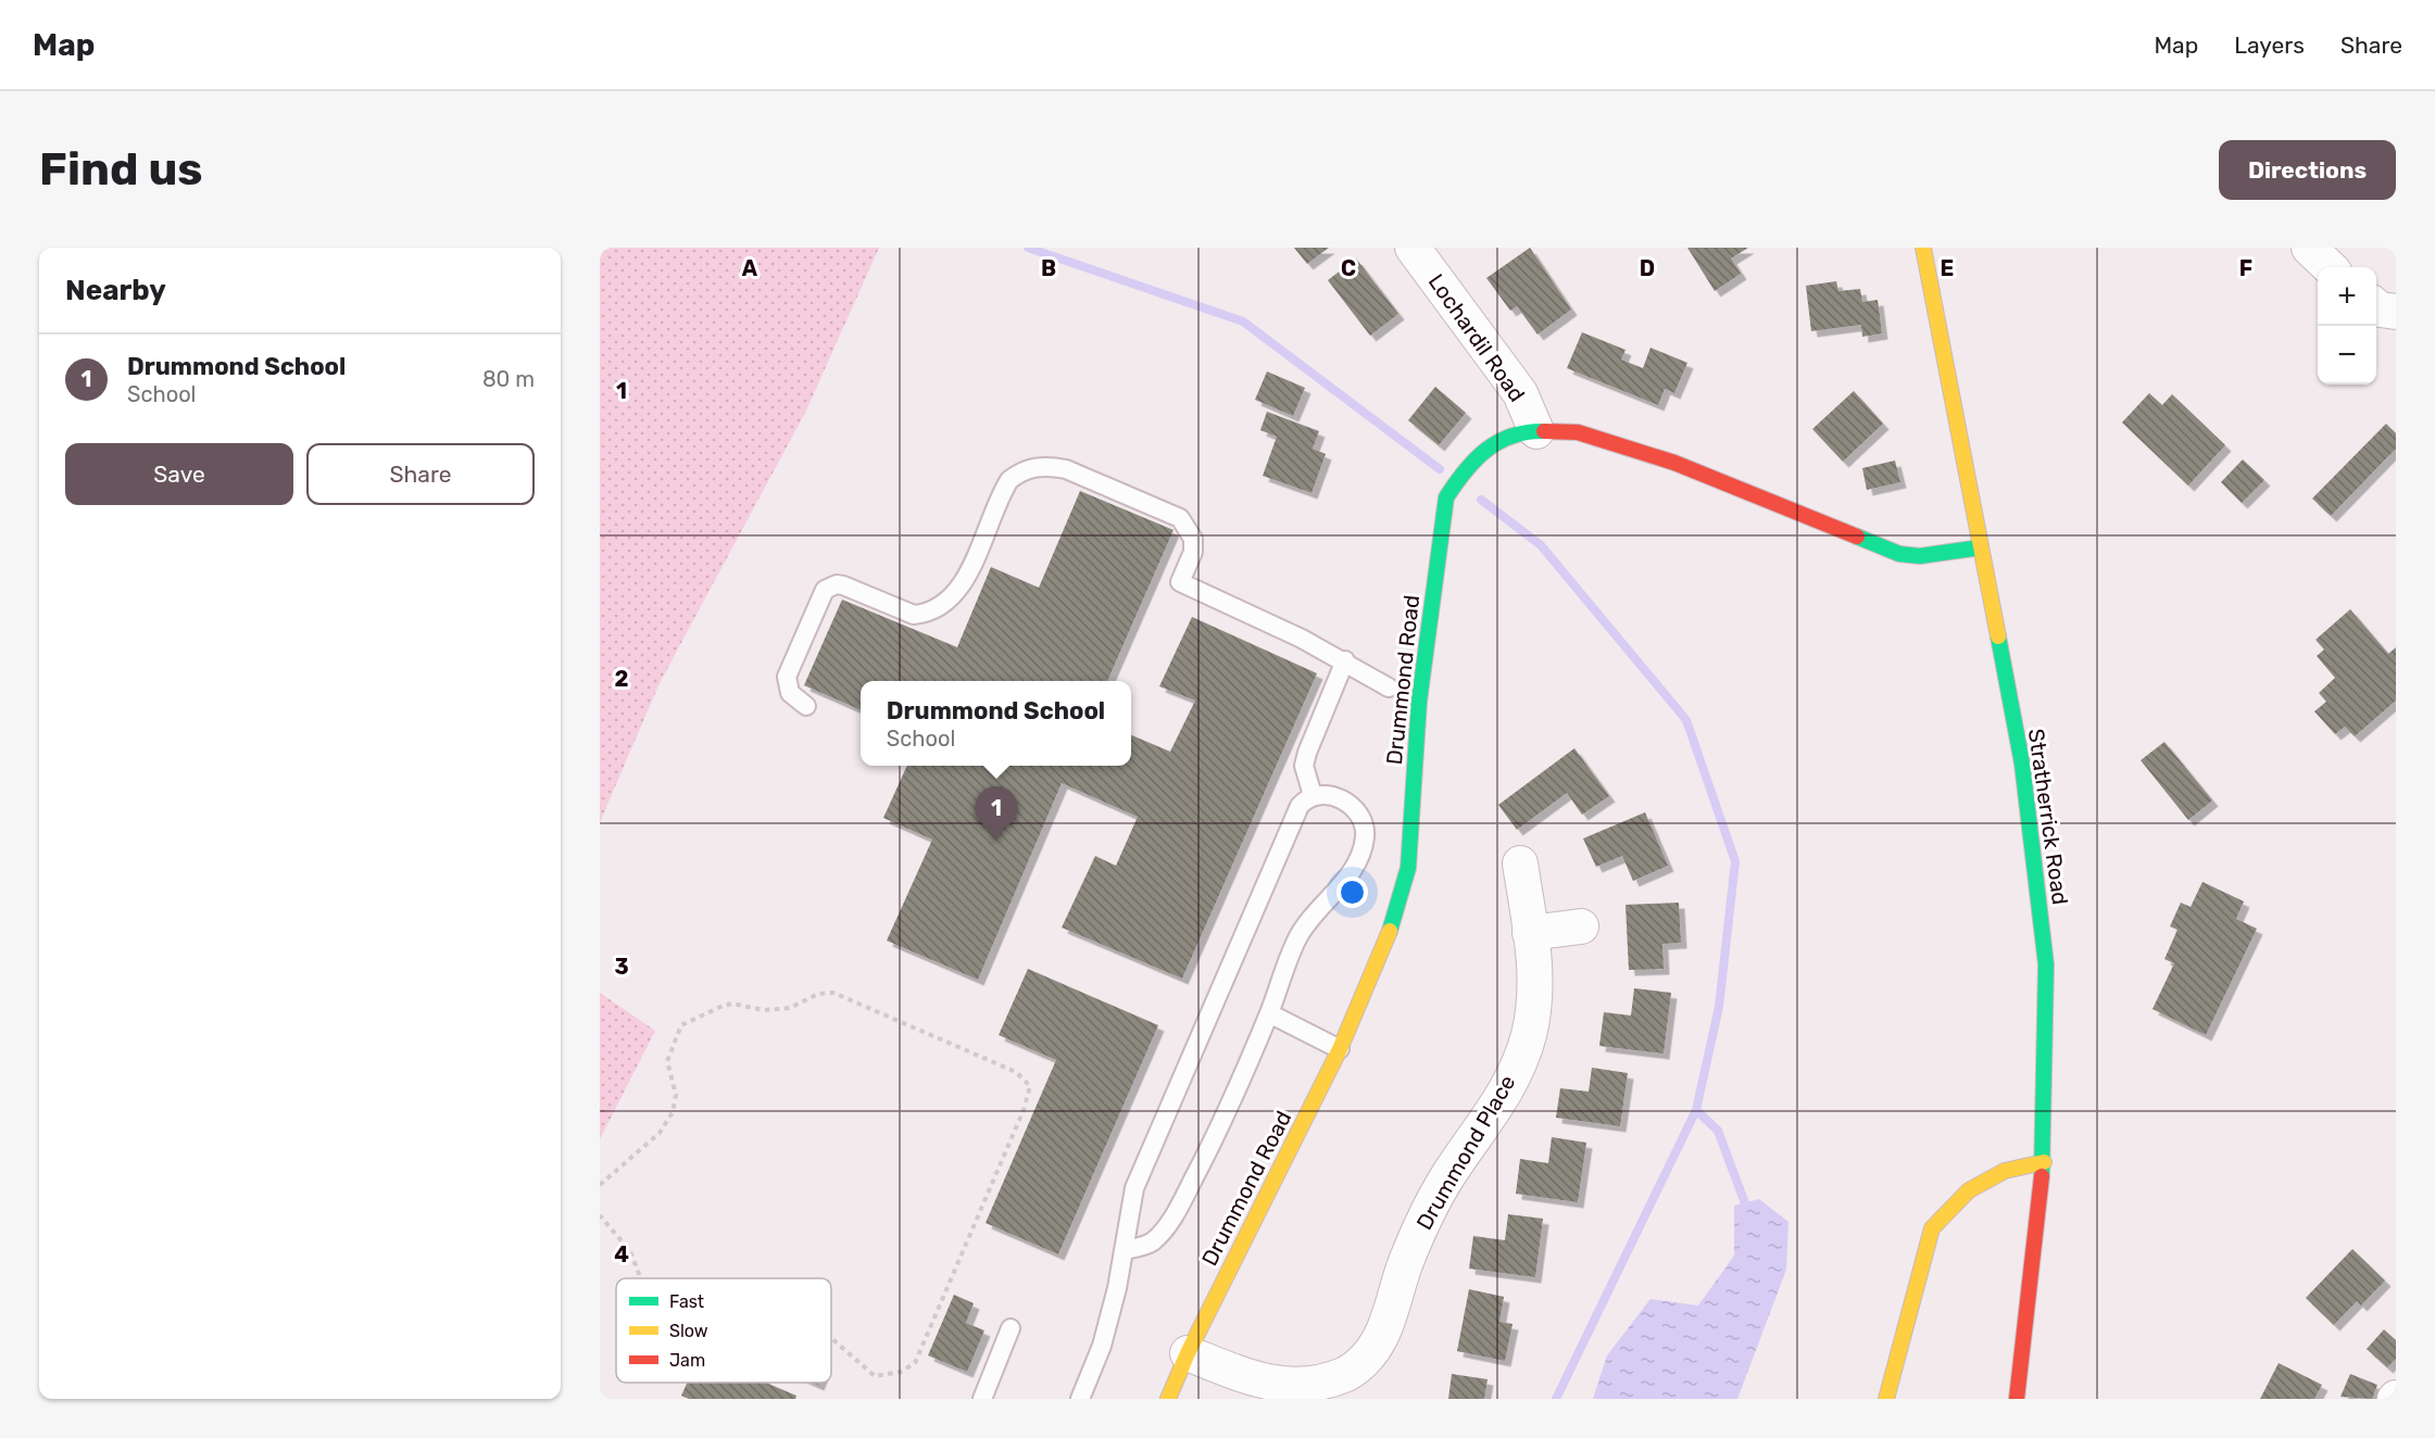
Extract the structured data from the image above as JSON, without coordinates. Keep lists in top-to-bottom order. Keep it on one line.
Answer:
{"streets":{"street":["Lochardil Road","Drummond Road","Stratherrick Road","Drummond Place"]},"crossings":[["Lochardil Road","Drummond Road"],["Drummond Road","Stratherrick Road"],["Drummond Road","Drummond Place"]],"legend":["Fast","Slow","Jam"],"page":{"header":"Map","nav":["Map","Layers","Share"],"buttons":["Directions",["Save","Share"]],"title":"Find us","heading":"Nearby","map_buttons":["+","−"],"list":[{"mark":"1","name":"Drummond School","note":"School","value":"80 m"}],"popup":["Drummond School","School"],"pins":"1"},"grid":{"columns":["A","B","C","D","E","F"],"rows":["1","2","3","4"]}}
